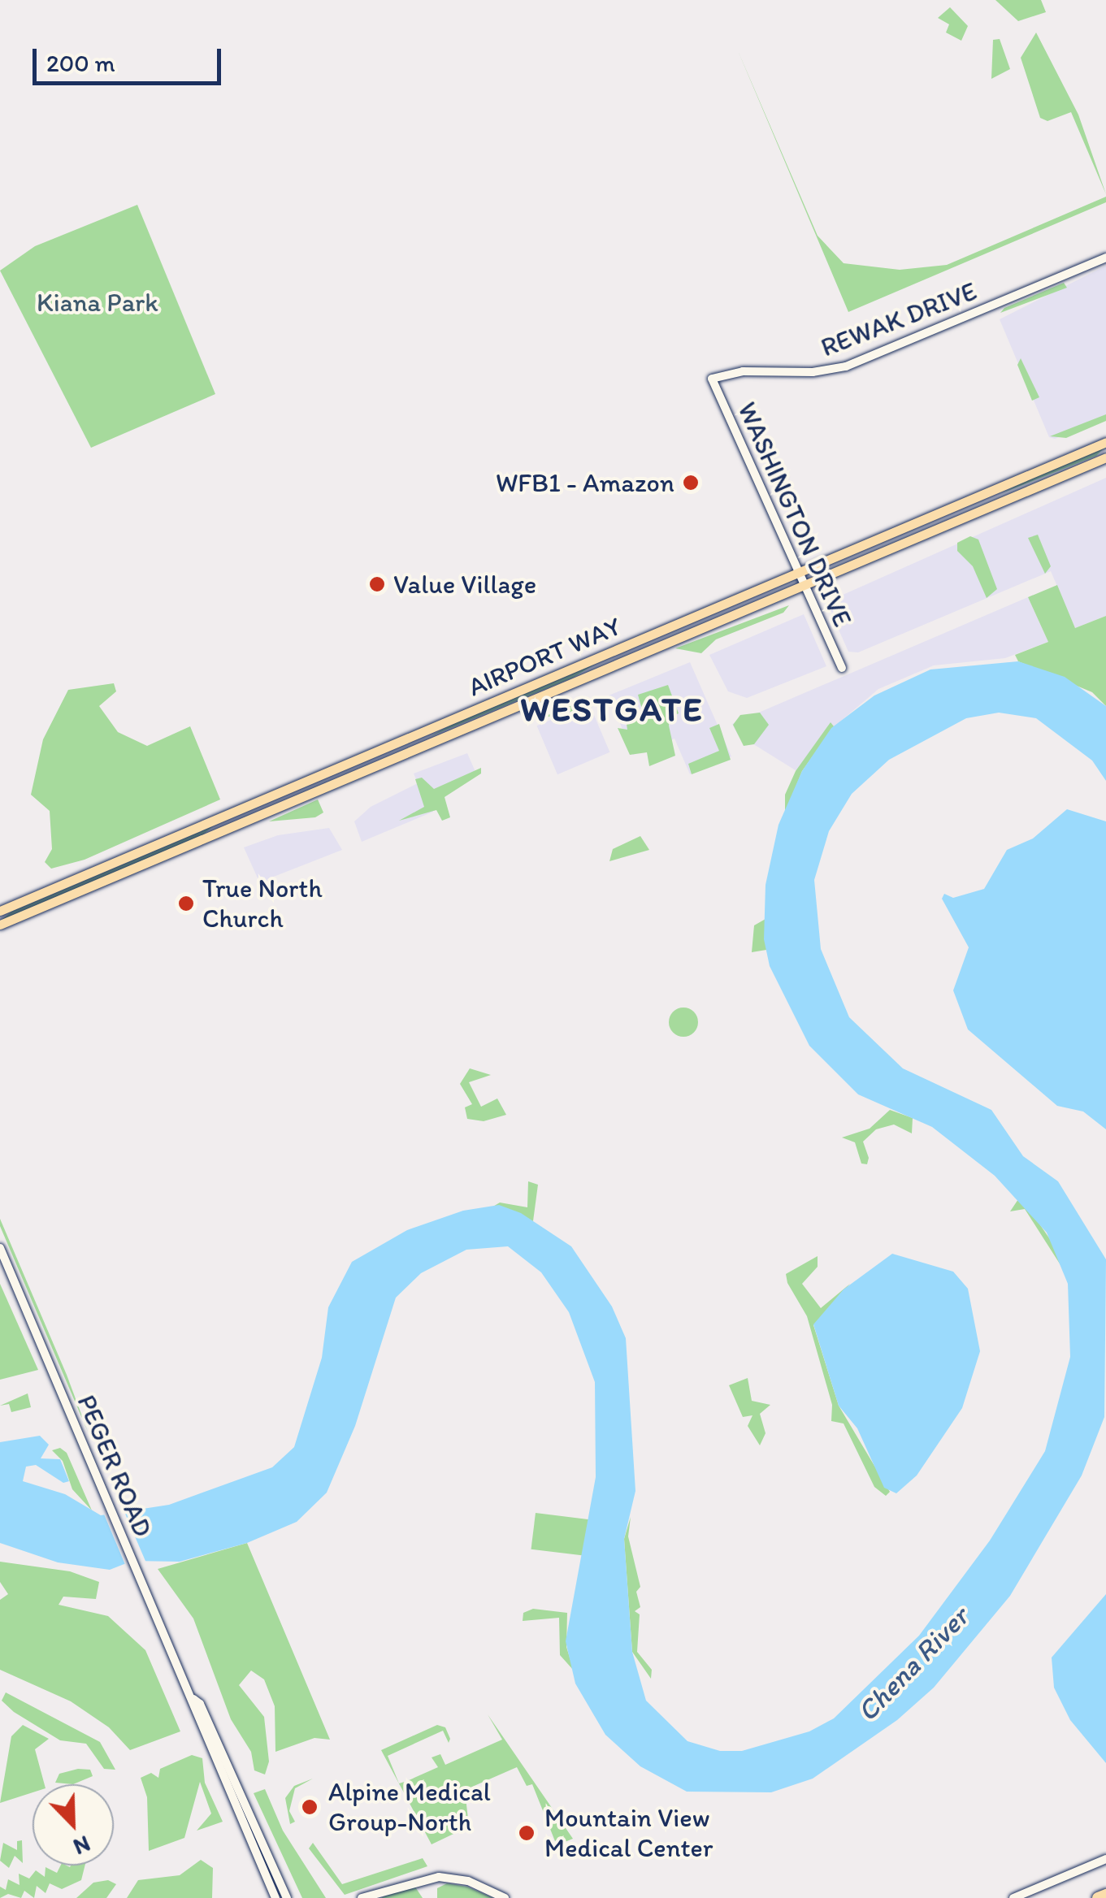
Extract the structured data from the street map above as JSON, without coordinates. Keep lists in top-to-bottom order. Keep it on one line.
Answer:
{"streets":{"main road":["AIRPORT WAY"],"street":["REWAK DRIVE","WASHINGTON DRIVE","PEGER ROAD"]},"crossings":[["REWAK DRIVE","WASHINGTON DRIVE"],["WASHINGTON DRIVE","AIRPORT WAY"]],"districts":["WESTGATE"],"water":["Chena River"],"parks":["Kiana Park"],"places":["WFB1 - Amazon","Value Village","True North Church","Alpine Medical Group-North","Mountain View Medical Center"],"scale_bar":"200 m","north":"bottom right"}
